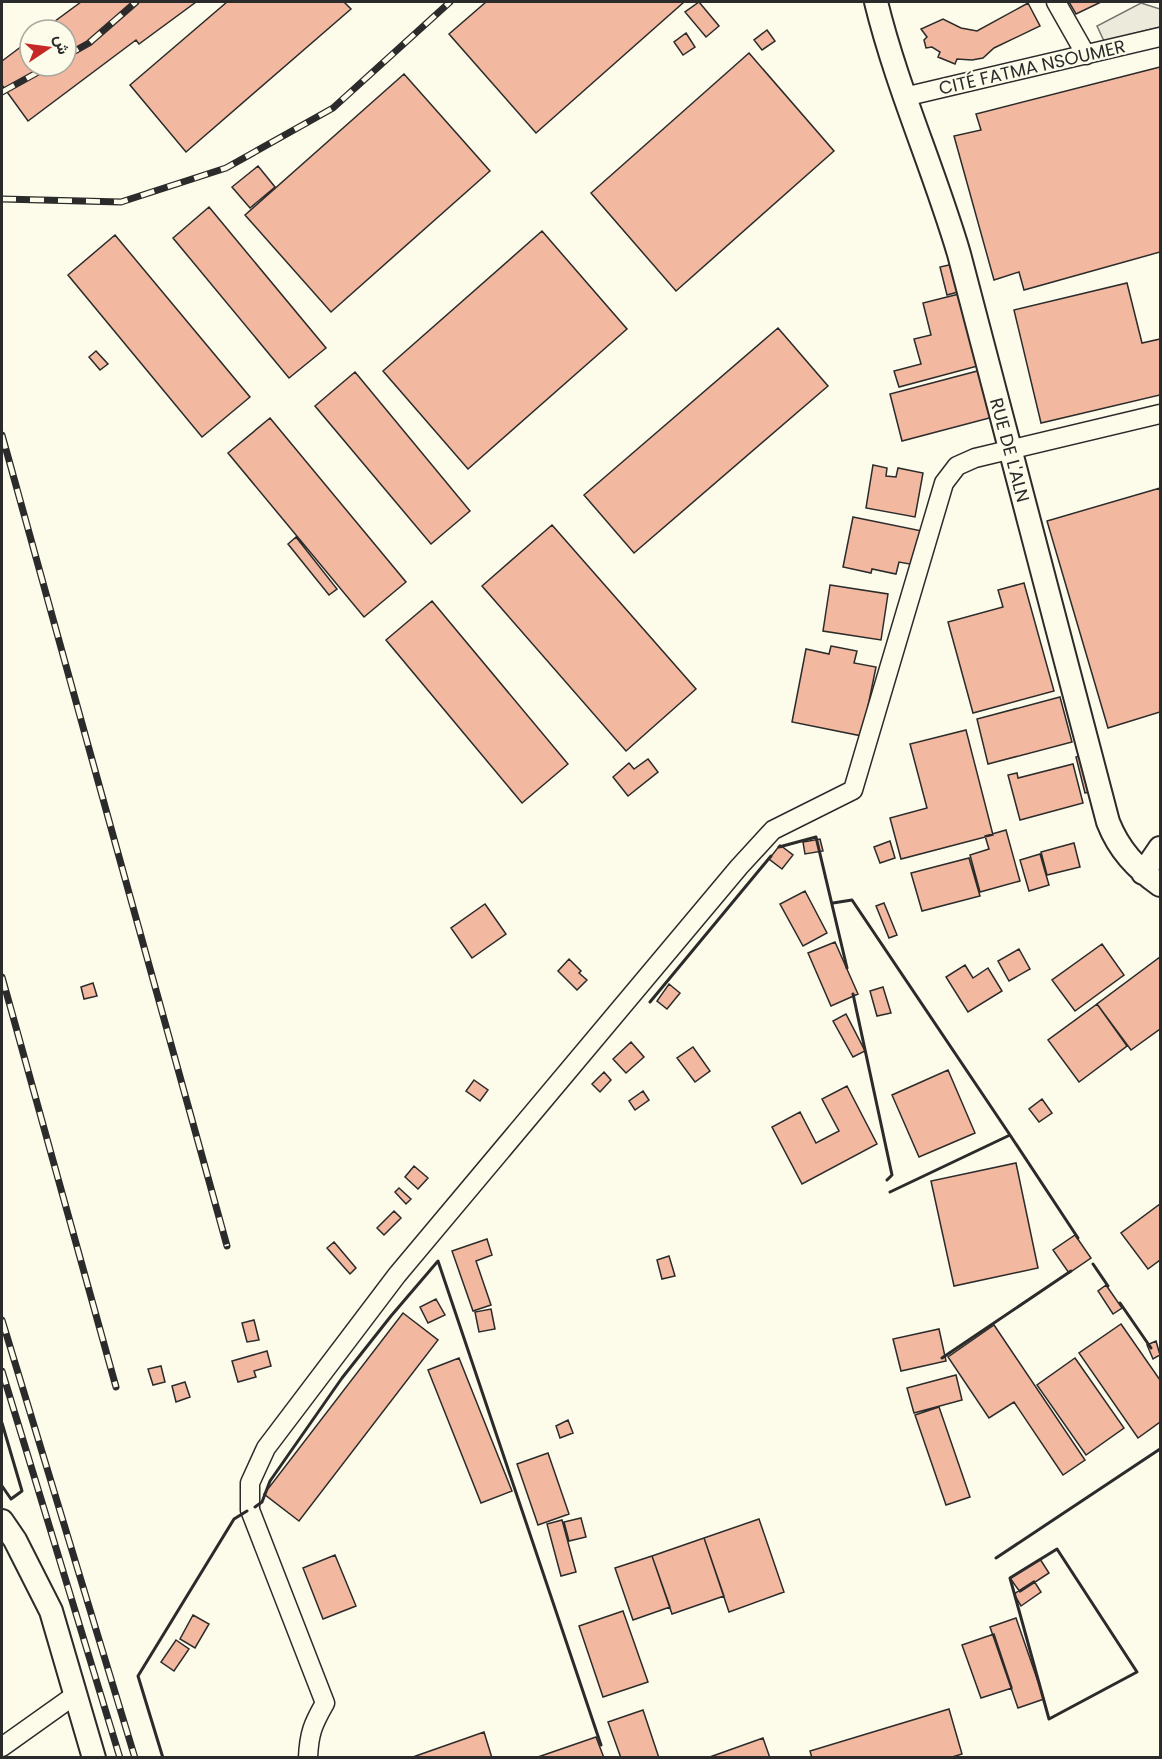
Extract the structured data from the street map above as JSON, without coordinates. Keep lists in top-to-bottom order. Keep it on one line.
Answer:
{"streets":{"street":["CITÉ FATMA NSOUMER","RUE DE L'ALN"]},"crossings":[["CITÉ FATMA NSOUMER","RUE DE L'ALN"]],"north":"right"}
